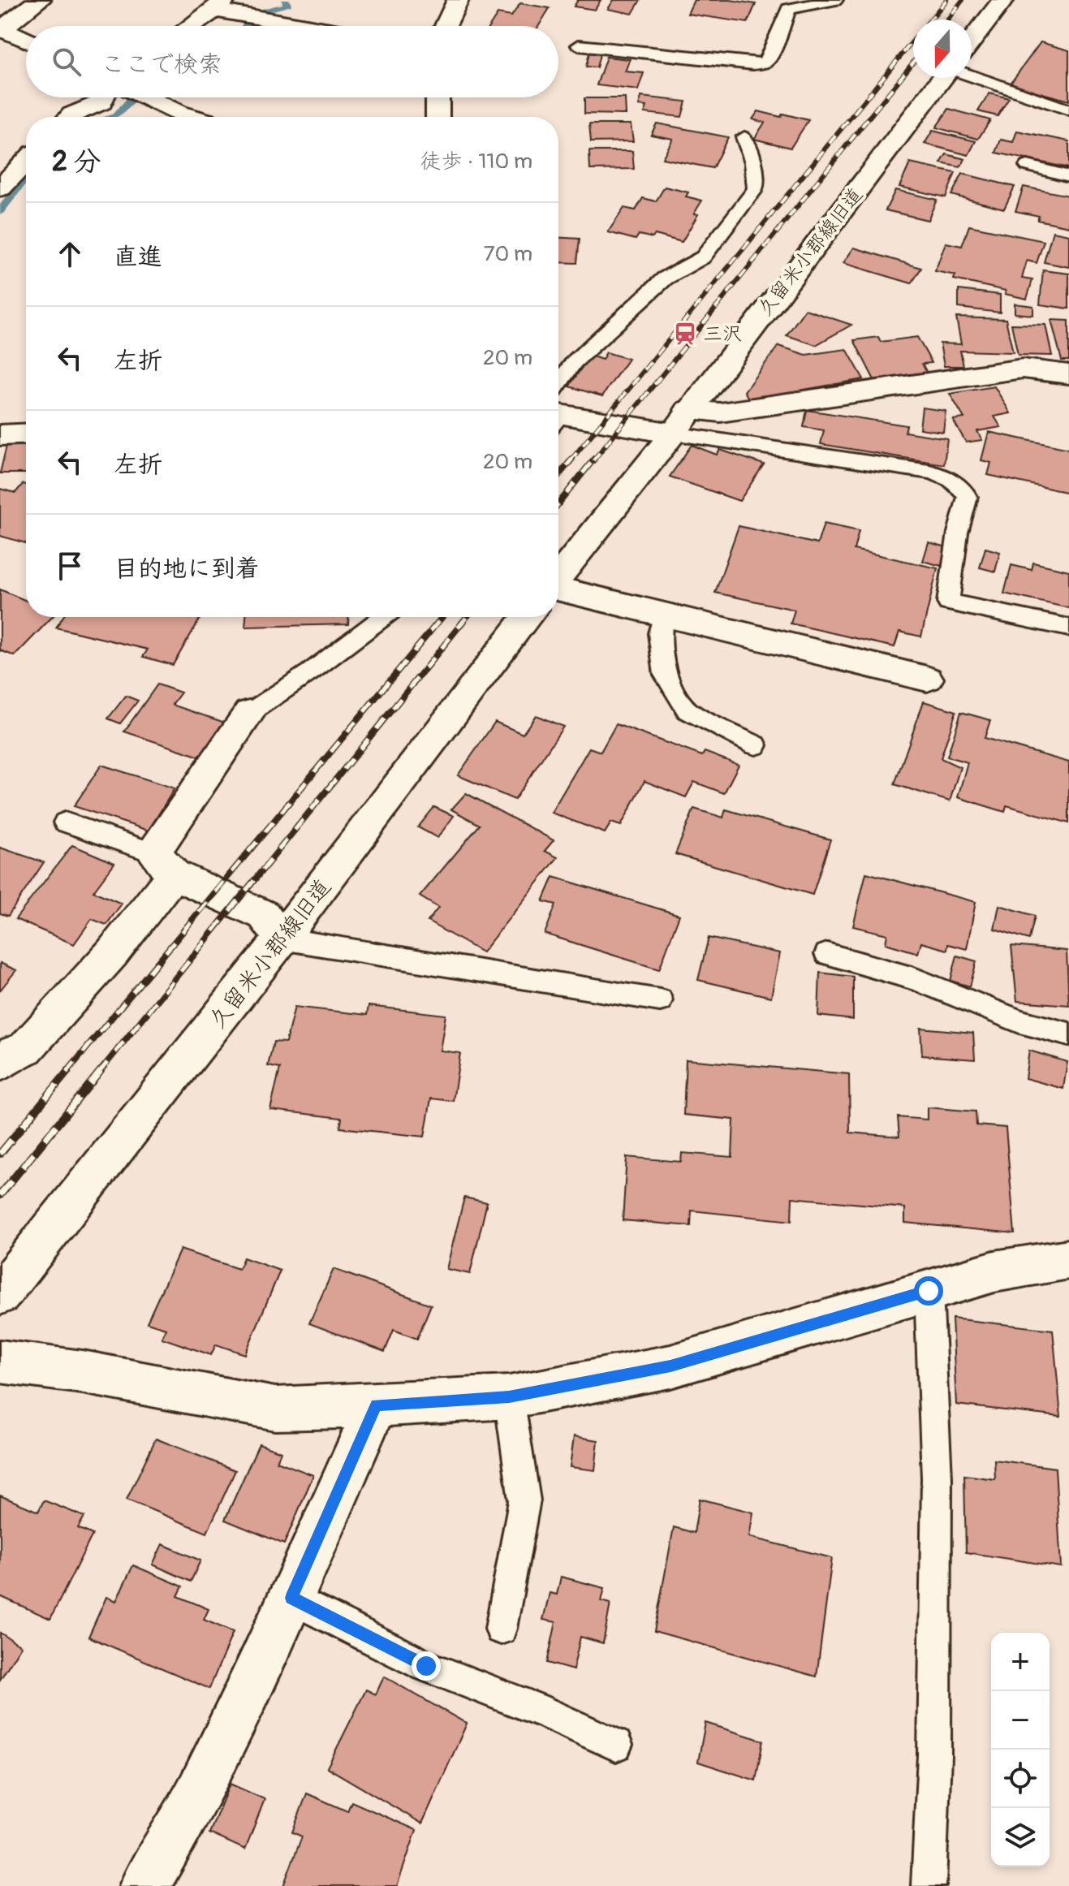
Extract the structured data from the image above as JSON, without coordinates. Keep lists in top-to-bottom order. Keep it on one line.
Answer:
{"streets":{"street":["久留米小郡線旧道"]},"places":{"station":["三沢"]},"north":"bottom","page":{"search":"ここで検索","heading":["2 分","徒歩 · 110 m"],"list":[["直進","70 m"],["左折","20 m"],["左折","20 m"],"目的地に到着"],"map_buttons":["+","−"]}}
